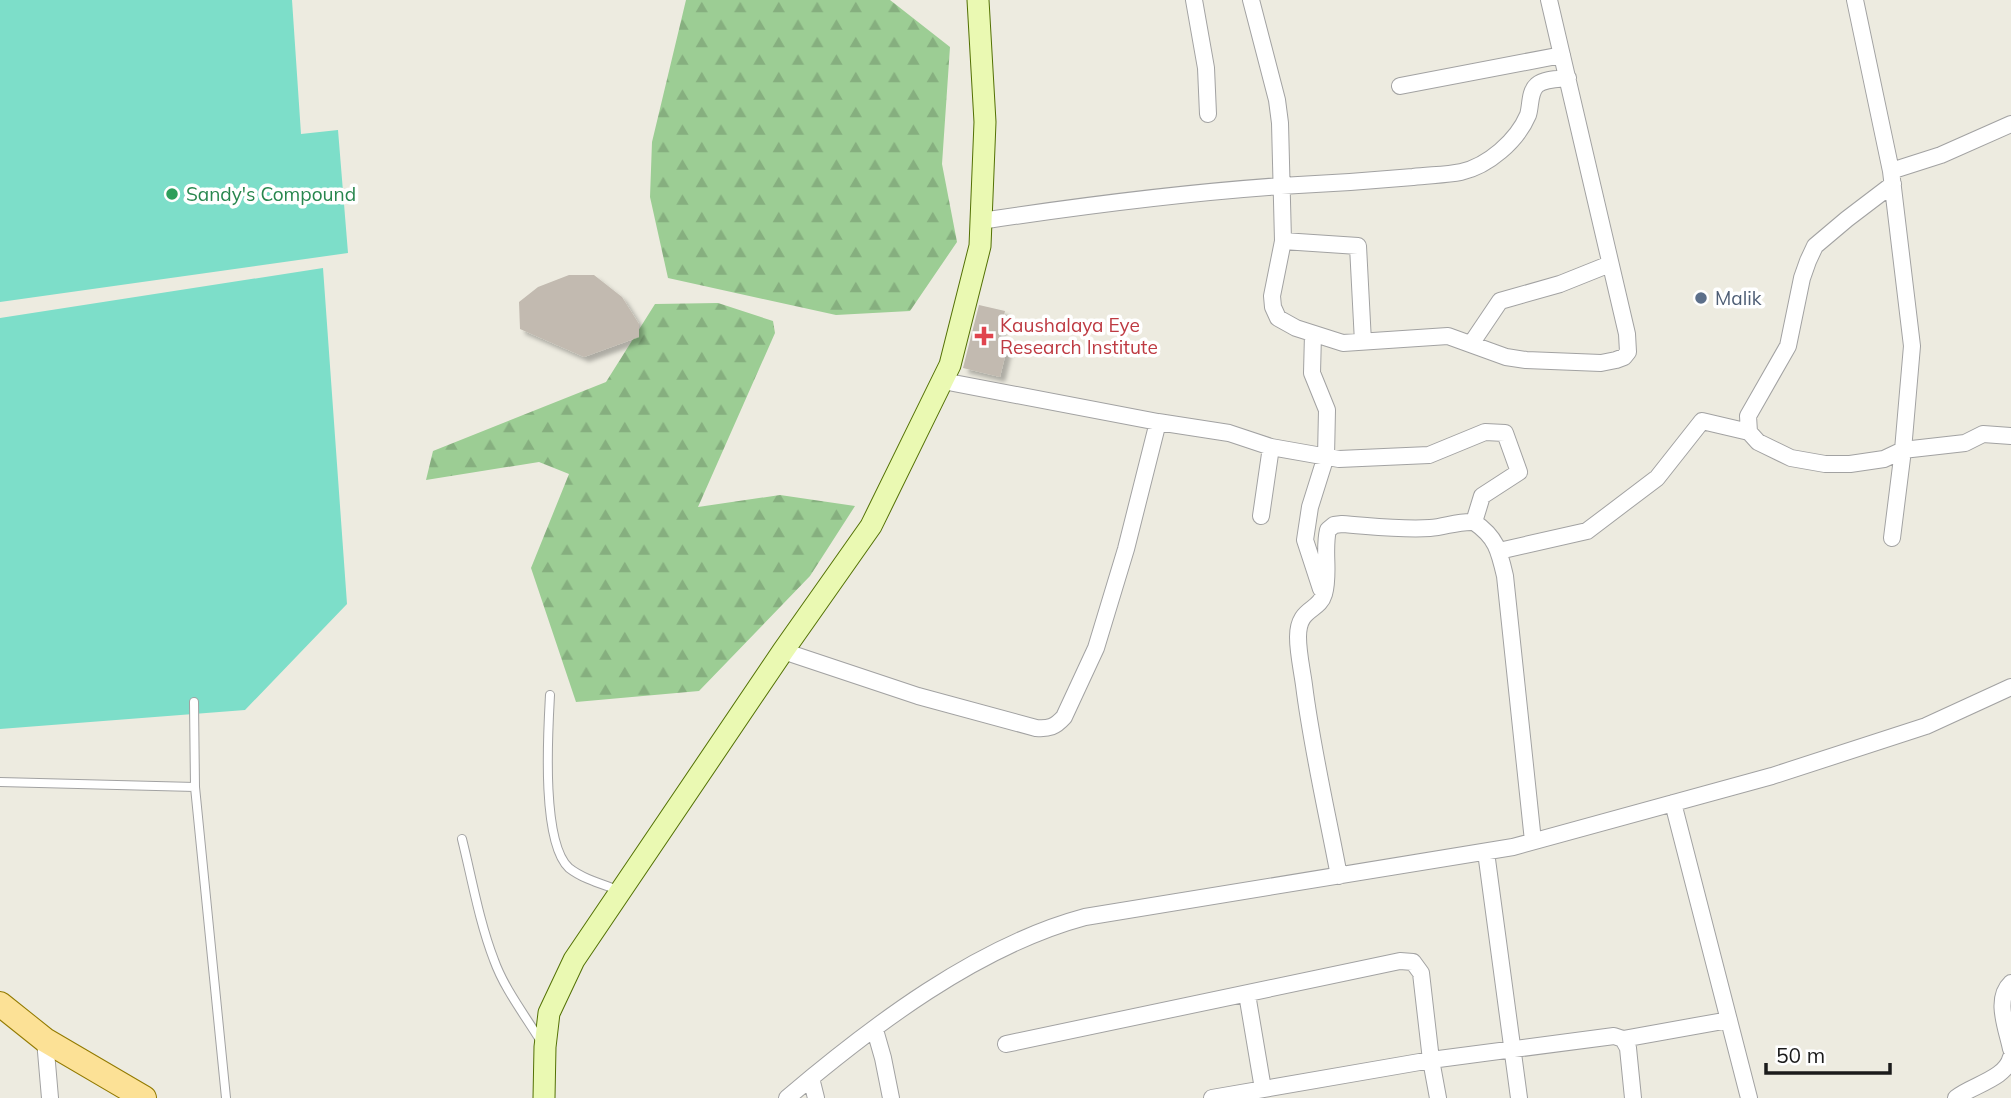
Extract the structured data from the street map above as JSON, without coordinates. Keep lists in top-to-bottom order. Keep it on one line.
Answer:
{"places":{"other":["Sandy's Compound","Malik"],"health":["Kaushalaya Eye Research Institute"]},"scale_bar":"50 m"}
